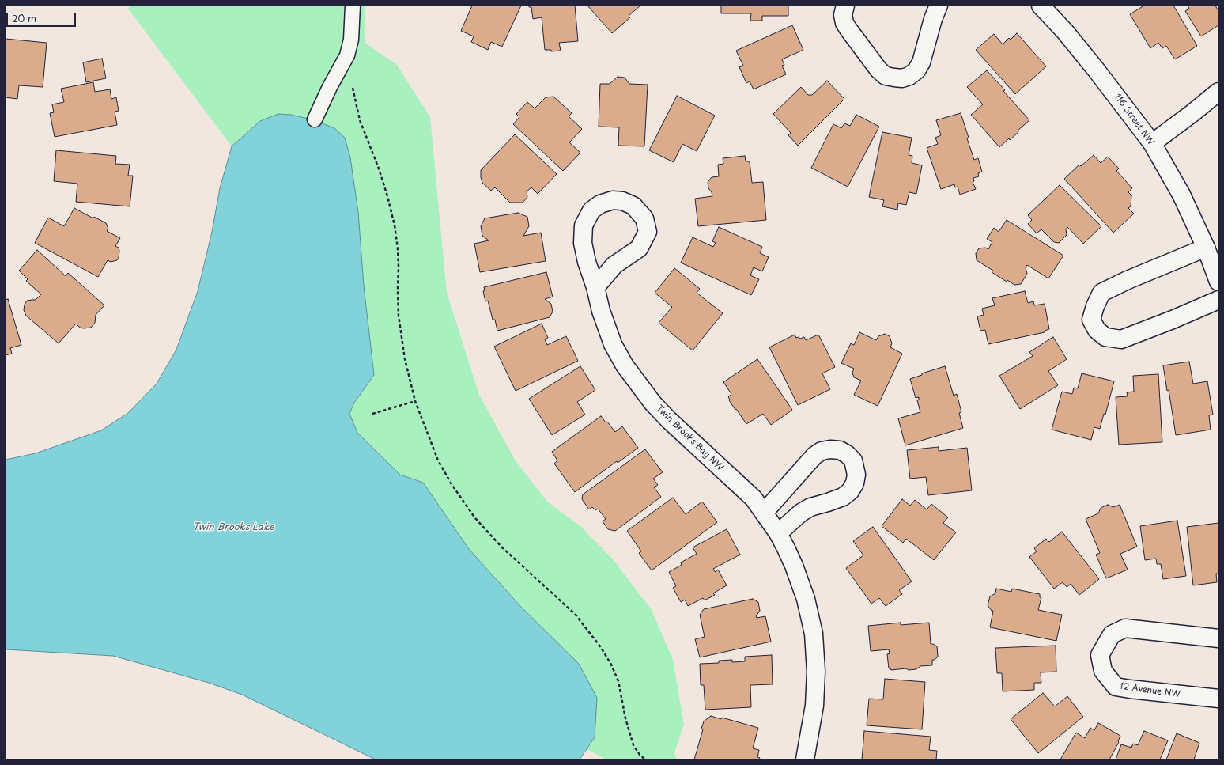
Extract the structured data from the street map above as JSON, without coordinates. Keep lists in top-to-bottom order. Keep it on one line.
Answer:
{"streets":{"street":["116 Street NW","Twin Brooks Bay NW","12 Avenue NW"]},"water":["Twin Brooks Lake"],"scale_bar":"20 m"}
